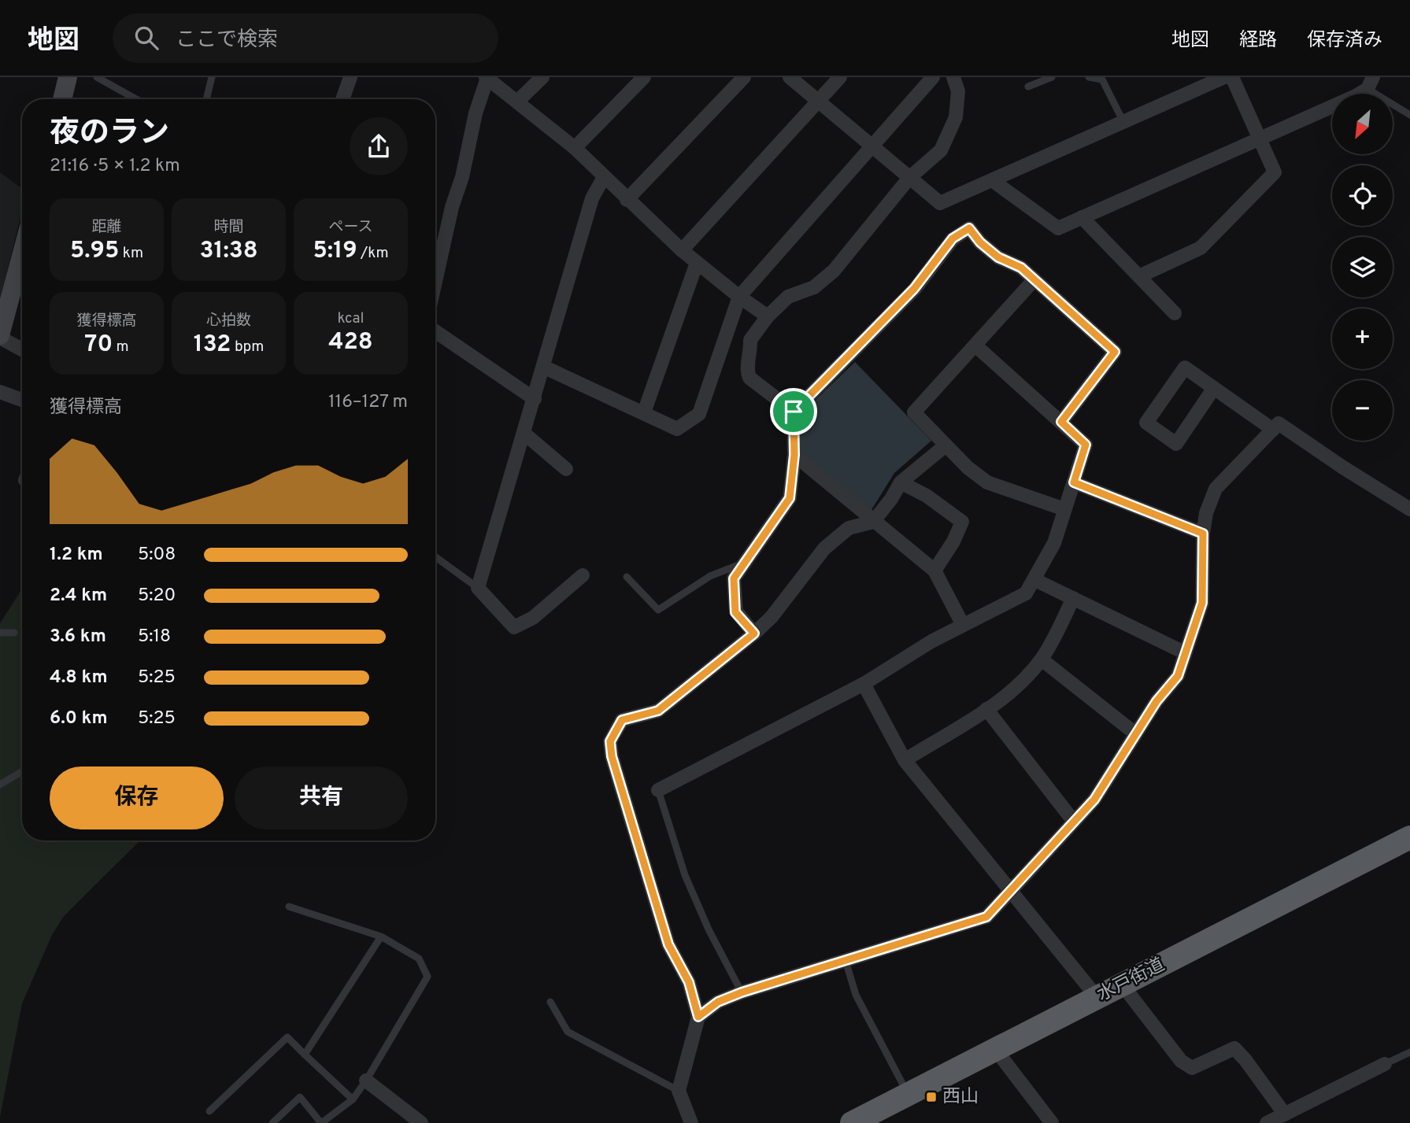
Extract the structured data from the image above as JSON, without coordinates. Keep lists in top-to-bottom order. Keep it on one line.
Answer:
{"streets":{"highway":["水戸街道"]},"places":{"transit":["西山"]},"north":"bottom left","page":{"header":"地図","search":"ここで検索","nav":["地図","経路","保存済み"],"map_buttons":["+","−"],"heading":["夜のラン","21:16 · 5 × 1.2 km"],"stats":[["距離","5.95 km"],["時間","31:38"],["ペース","5:19 /km"],["獲得標高","70 m"],["心拍数","132 bpm"],["kcal","428"]],"chart":["獲得標高","116–127 m"],"list":[{"name":"1.2 km","note":"5:08"},{"name":"2.4 km","note":"5:20"},{"name":"3.6 km","note":"5:18"},{"name":"4.8 km","note":"5:25"},{"name":"6.0 km","note":"5:25"}],"buttons":["保存","共有"]}}
